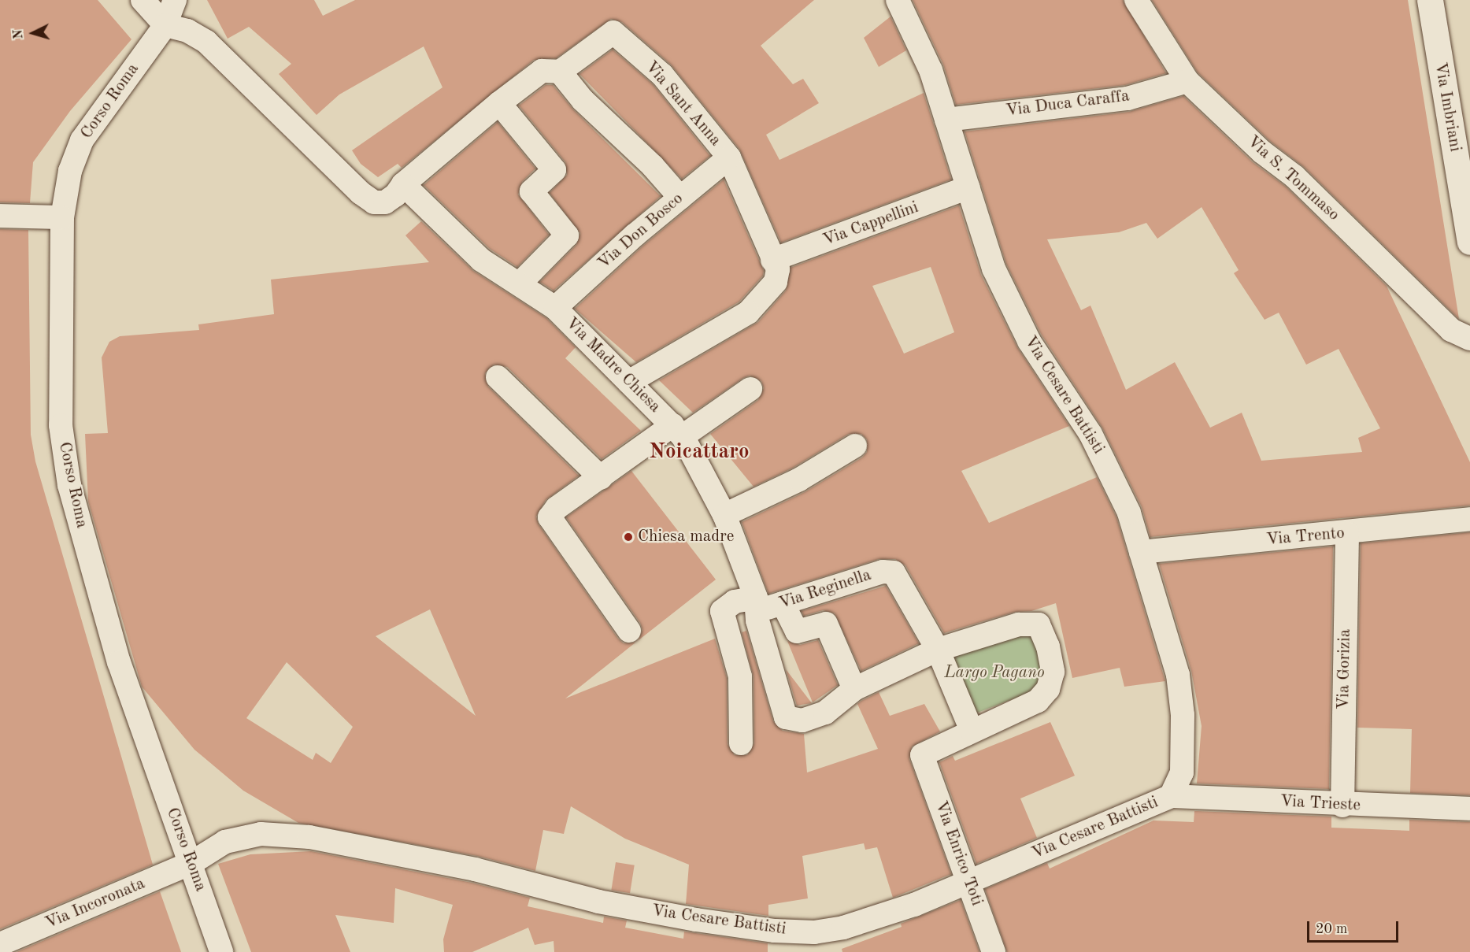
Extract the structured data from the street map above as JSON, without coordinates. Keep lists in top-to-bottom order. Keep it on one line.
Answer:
{"streets":{"street":["Corso Roma","Via Sant Anna","Via Duca Caraffa","Via Imbriani","Via S. Tommaso","Via Cappellini","Via Don Bosco","Via Madre Chiesa","Via Cesare Battisti","Via Trento","Via Reginella","Via Gorizia","Via Trieste","Via Enrico Toti","Via Incoronata"]},"crossings":[["Corso Roma","Via Sant Anna"],["Corso Roma","Via Cesare Battisti"],["Corso Roma","Via Incoronata"],["Via Sant Anna","Via Cappellini"],["Via Sant Anna","Via Don Bosco"],["Via Sant Anna","Via Madre Chiesa"],["Via Duca Caraffa","Via S. Tommaso"],["Via Duca Caraffa","Via Cesare Battisti"],["Via Cappellini","Via Cesare Battisti"],["Via Don Bosco","Via Madre Chiesa"],["Via Madre Chiesa","Via Reginella"],["Via Cesare Battisti","Via Trento"],["Via Cesare Battisti","Via Trieste"],["Via Cesare Battisti","Via Enrico Toti"],["Via Cesare Battisti","Via Incoronata"],["Via Trento","Via Gorizia"],["Via Gorizia","Via Trieste"]],"districts":["Noicattaro"],"parks":["Largo Pagano"],"places":["Chiesa madre"],"scale_bar":"20 m","north":"left"}
